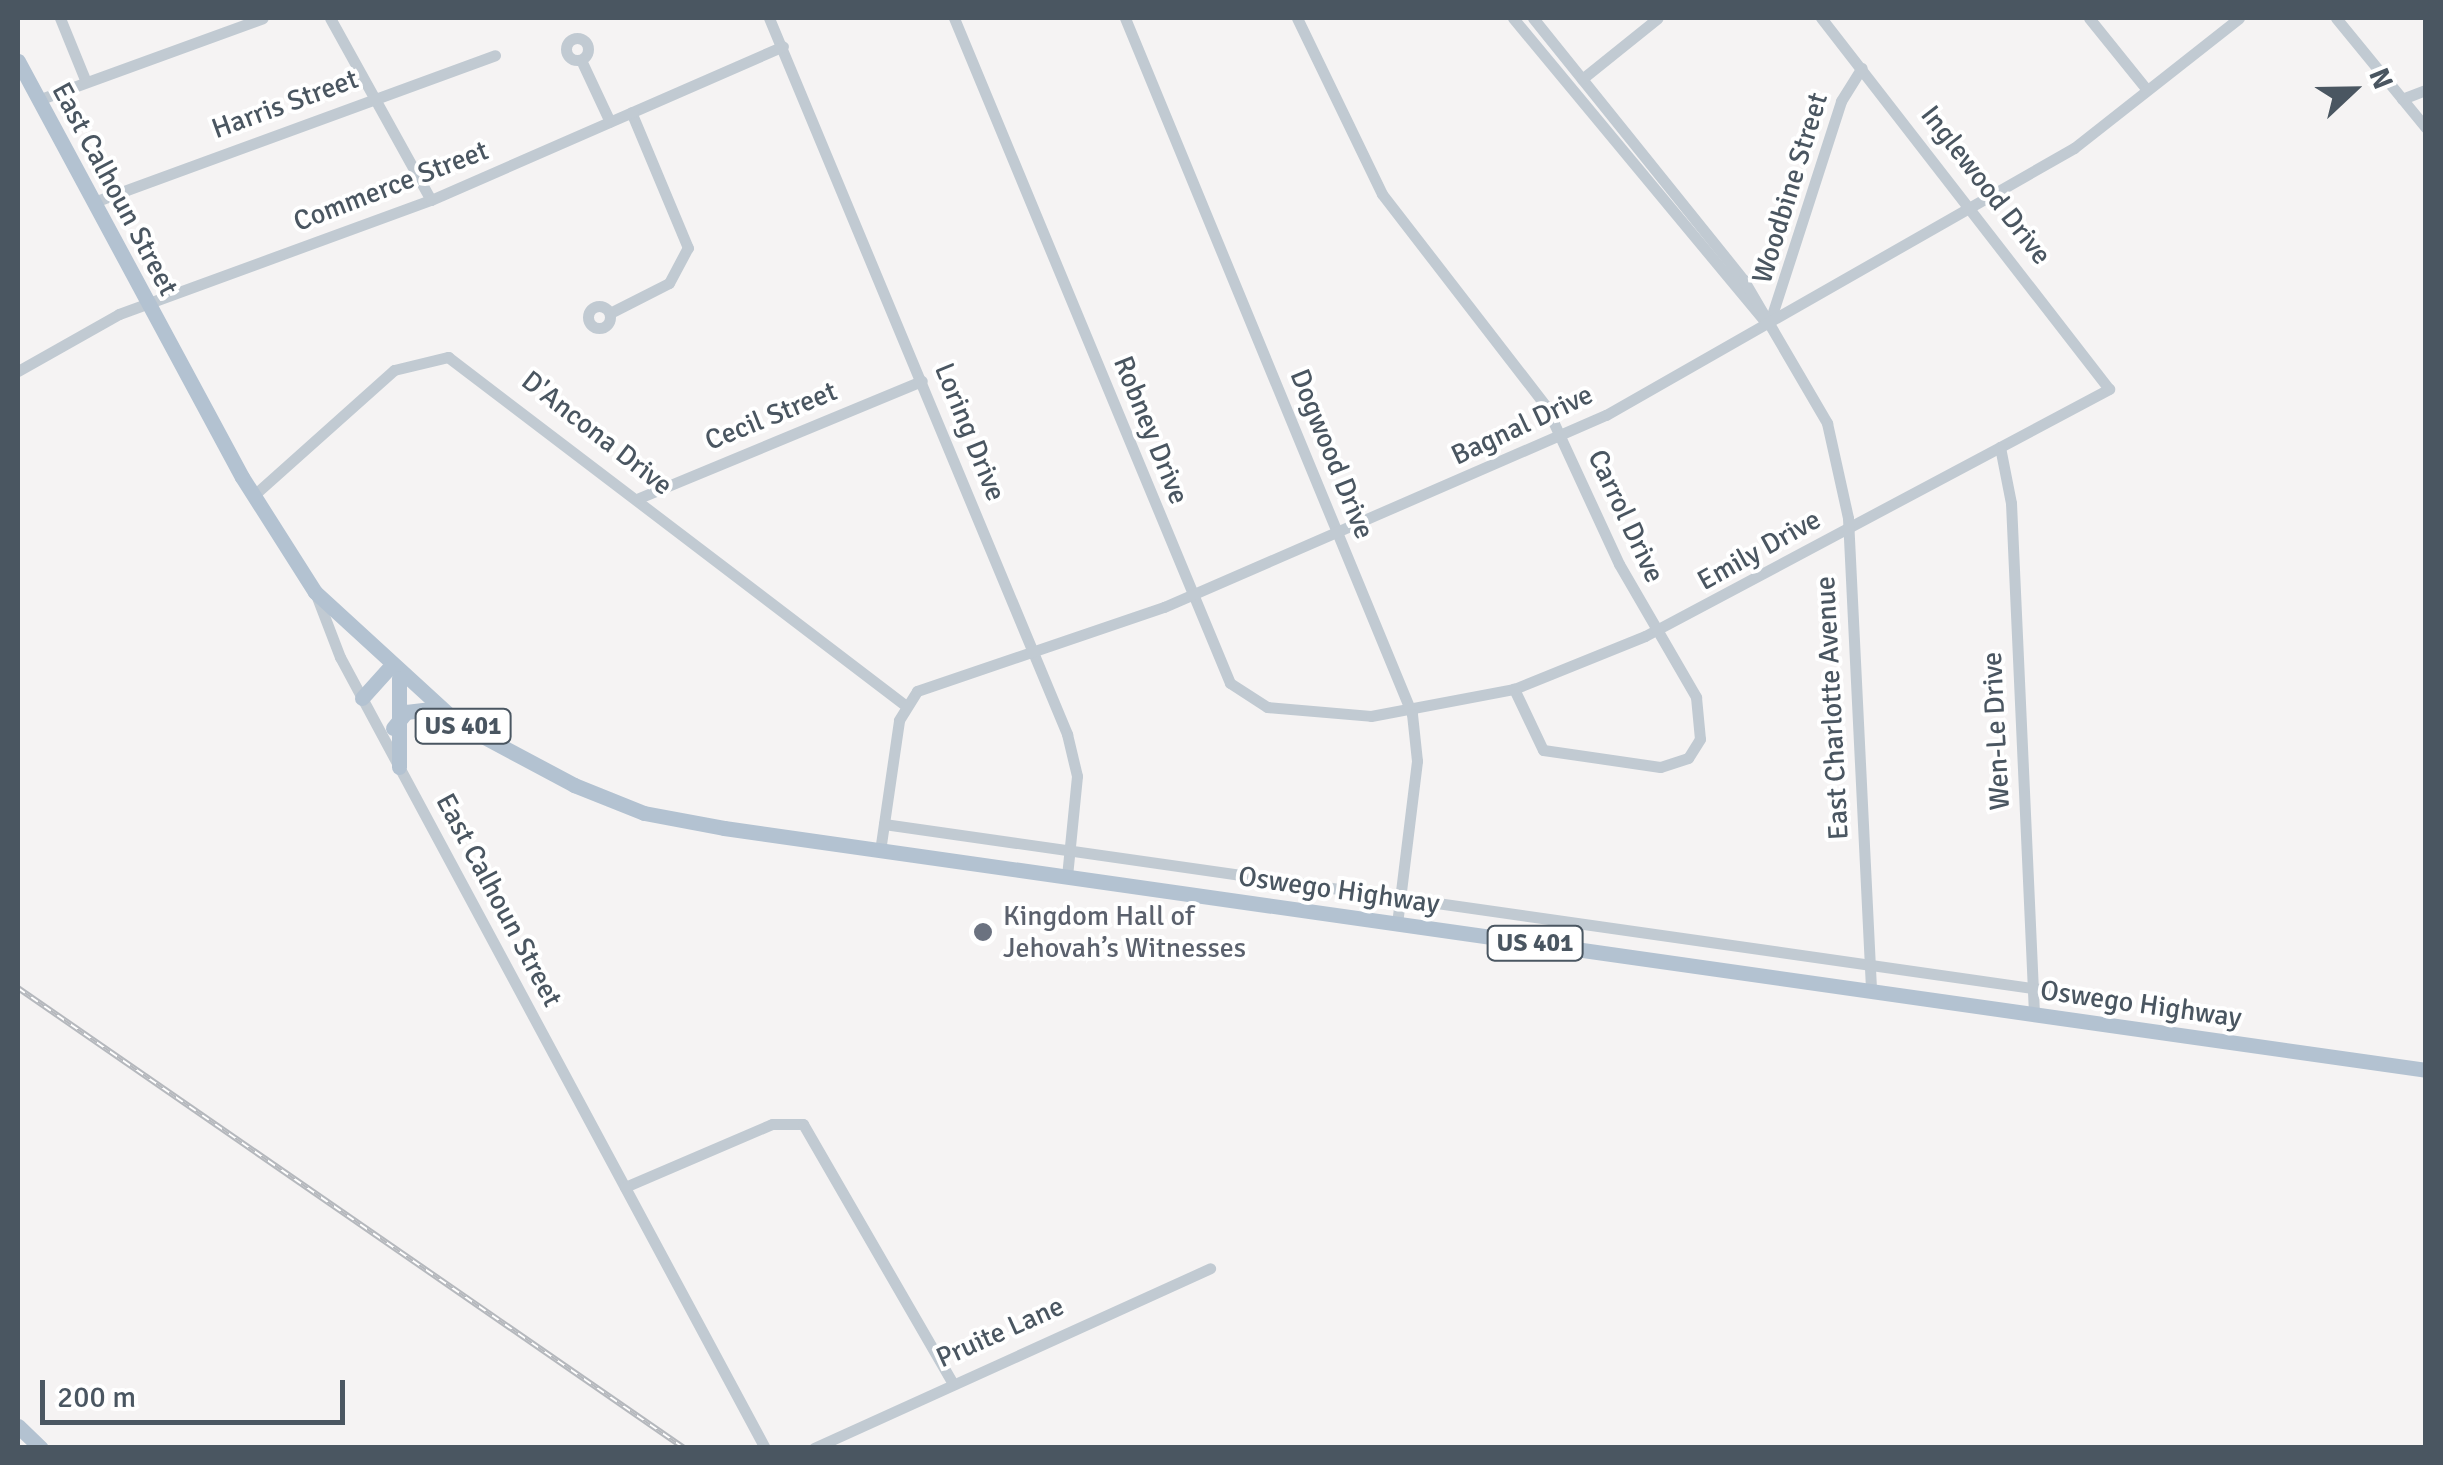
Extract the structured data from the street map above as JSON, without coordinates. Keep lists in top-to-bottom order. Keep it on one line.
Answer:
{"streets":{"main road":["East Calhoun Street","US 401","Oswego Highway"],"street":["Harris Street","Inglewood Drive","Commerce Street","Woodbine Street","Cecil Street","Bagnal Drive","Robney Drive","Loring Drive","D'Ancona Drive","Dogwood Drive","Carrol Drive","Emily Drive","East Charlotte Avenue","Wen-Le Drive","Pruite Lane"]},"crossings":[["Harris Street","East Calhoun Street"],["Inglewood Drive","Woodbine Street"],["Inglewood Drive","Bagnal Drive"],["Inglewood Drive","Emily Drive"],["Commerce Street","East Calhoun Street"],["Commerce Street","Loring Drive"],["Woodbine Street","Bagnal Drive"],["Woodbine Street","East Charlotte Avenue"],["East Calhoun Street","D'Ancona Drive"],["East Calhoun Street","Oswego Highway"],["Cecil Street","Loring Drive"],["Cecil Street","D'Ancona Drive"],["Bagnal Drive","Robney Drive"],["Bagnal Drive","Loring Drive"],["Bagnal Drive","D'Ancona Drive"],["Bagnal Drive","Dogwood Drive"],["Bagnal Drive","Carrol Drive"],["Bagnal Drive","East Charlotte Avenue"],["Robney Drive","Dogwood Drive"],["Robney Drive","Emily Drive"],["Loring Drive","Oswego Highway"],["Dogwood Drive","Emily Drive"],["Dogwood Drive","Oswego Highway"],["Carrol Drive","Emily Drive"],["Emily Drive","East Charlotte Avenue"],["Emily Drive","Wen-Le Drive"],["East Charlotte Avenue","Oswego Highway"],["Wen-Le Drive","Oswego Highway"]],"places":["Kingdom Hall of Jehovah’s Witnesses"],"scale_bar":"200 m","north":"right"}
